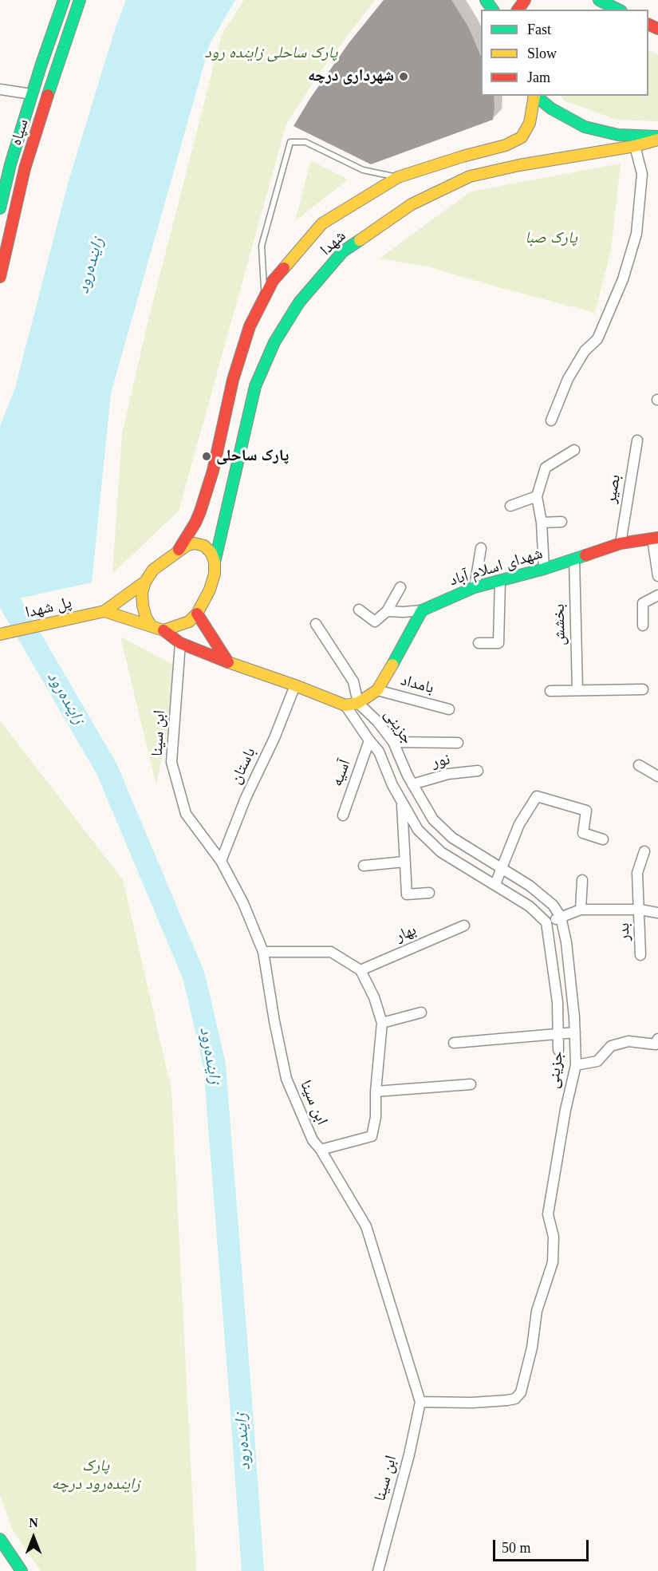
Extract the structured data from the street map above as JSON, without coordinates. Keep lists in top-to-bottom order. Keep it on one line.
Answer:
{"streets":{"main road":["سپاه","شهدا","شهدای اسلام آباد","پل شهدا"],"street":["بصیر","بخشش","بامداد","جزینی","ابن سینا","نور","باستان","آسیه","بدر","بهار"]},"crossings":[["بصیر","شهدای اسلام آباد"],["شهدای اسلام آباد","بخشش"],["جزینی","ابن سینا"],["جزینی","نور"],["ابن سینا","باستان"]],"water":["زاینده‌رود"],"parks":["پارک ساحلی زاینده رود","پارک صبا","پارک زاینده‌رود درچه"],"places":["شهرداری درچه","پارک ساحلی"],"legend":["Fast","Slow","Jam"],"scale_bar":"50 m","north":"top"}
